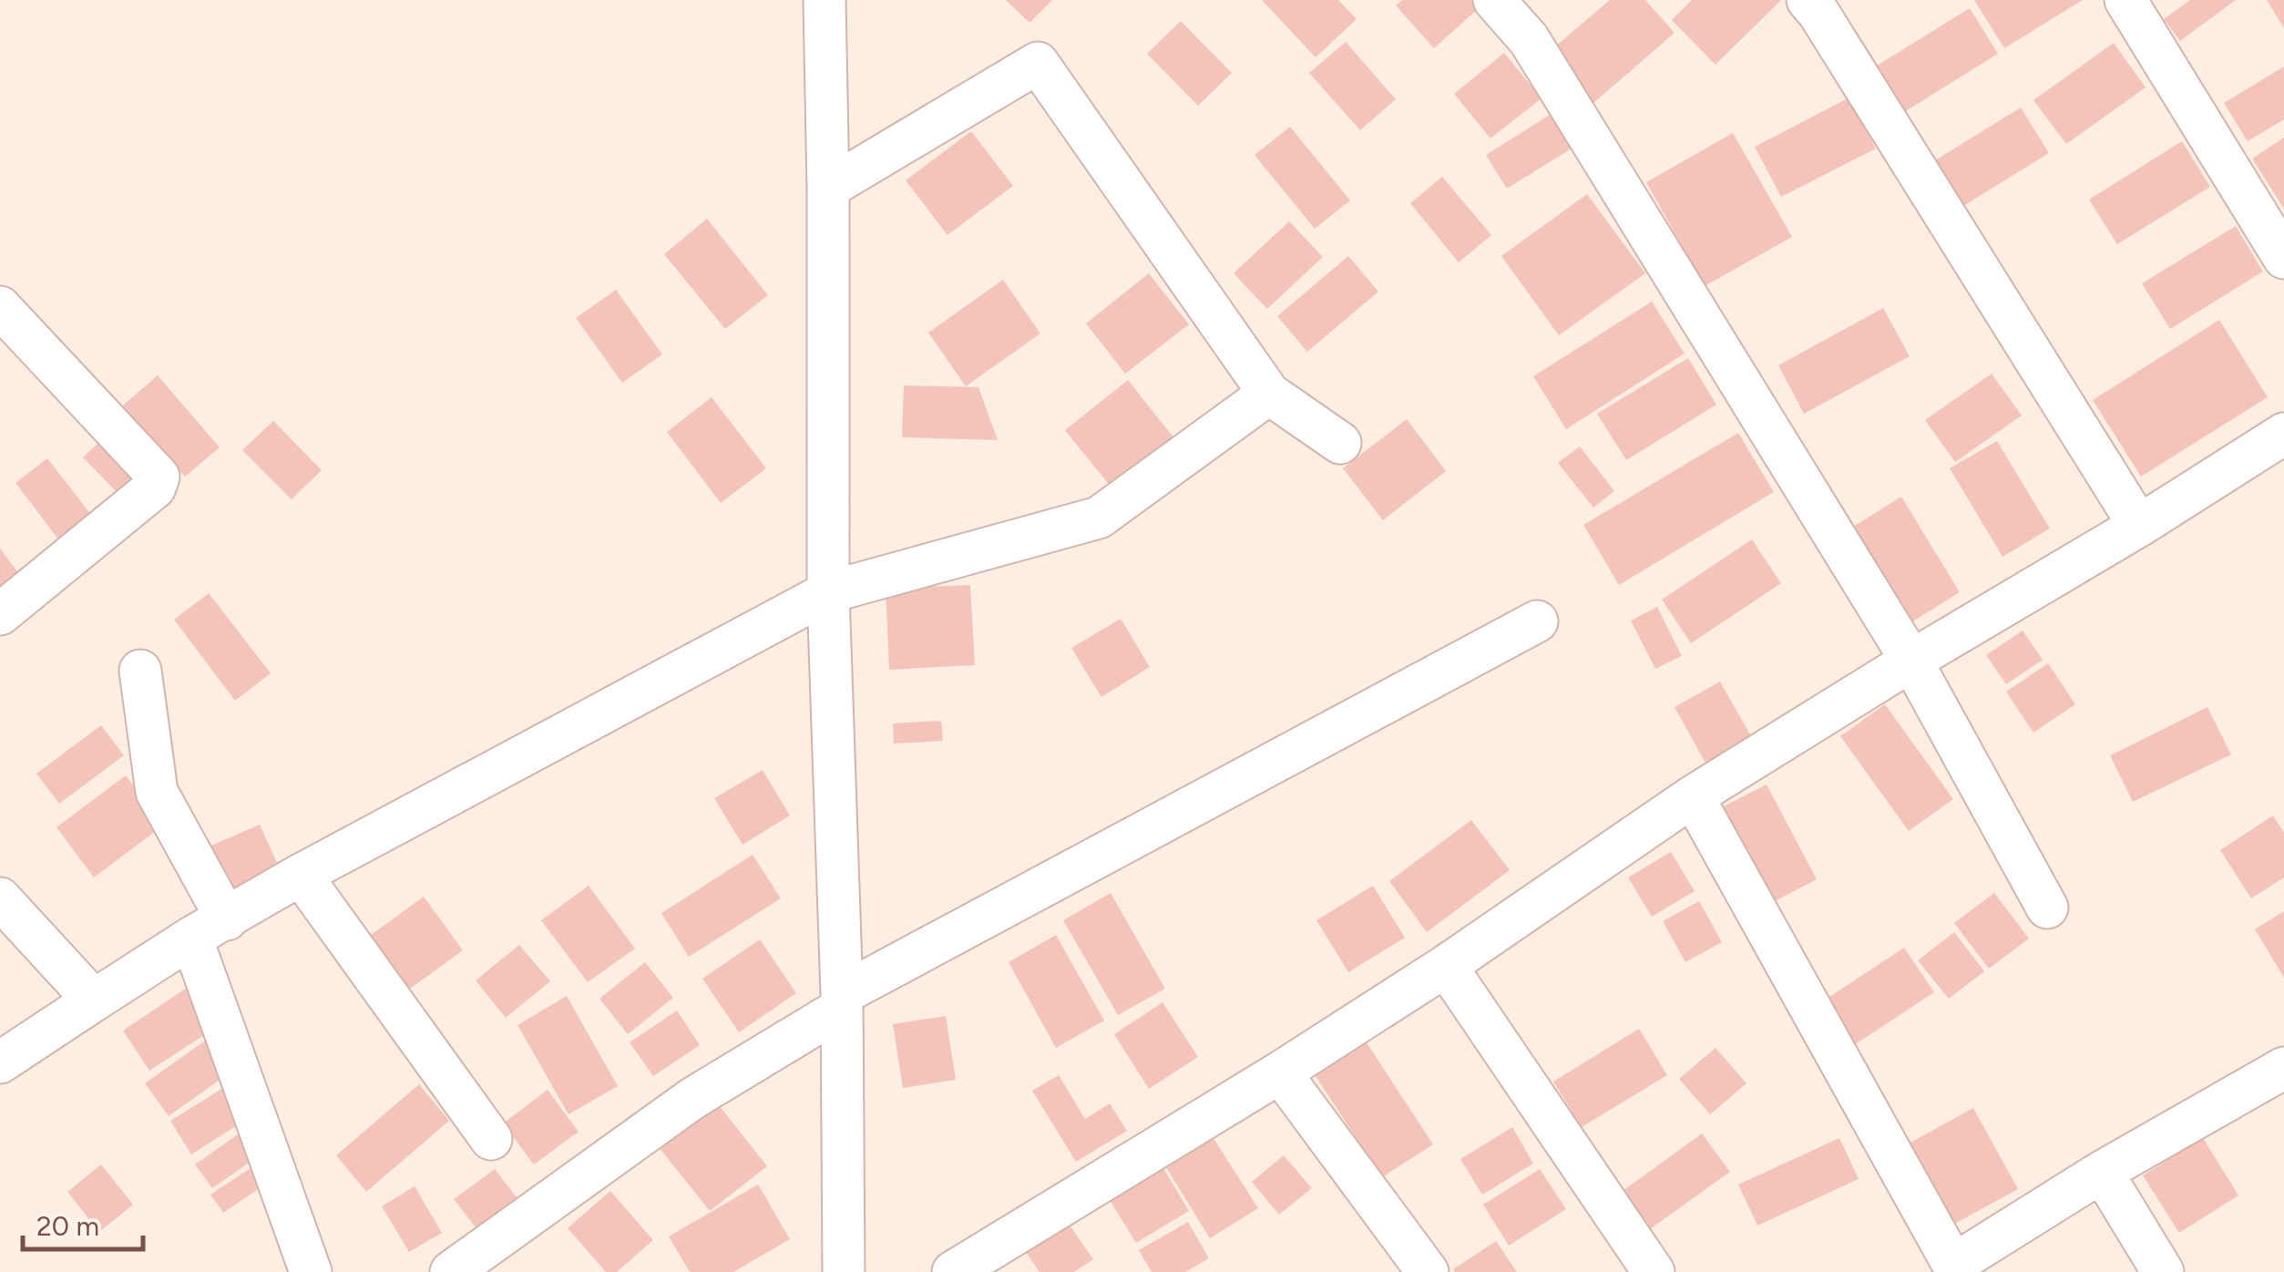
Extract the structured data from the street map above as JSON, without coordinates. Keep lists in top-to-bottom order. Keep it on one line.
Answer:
{"scale_bar":"20 m"}
